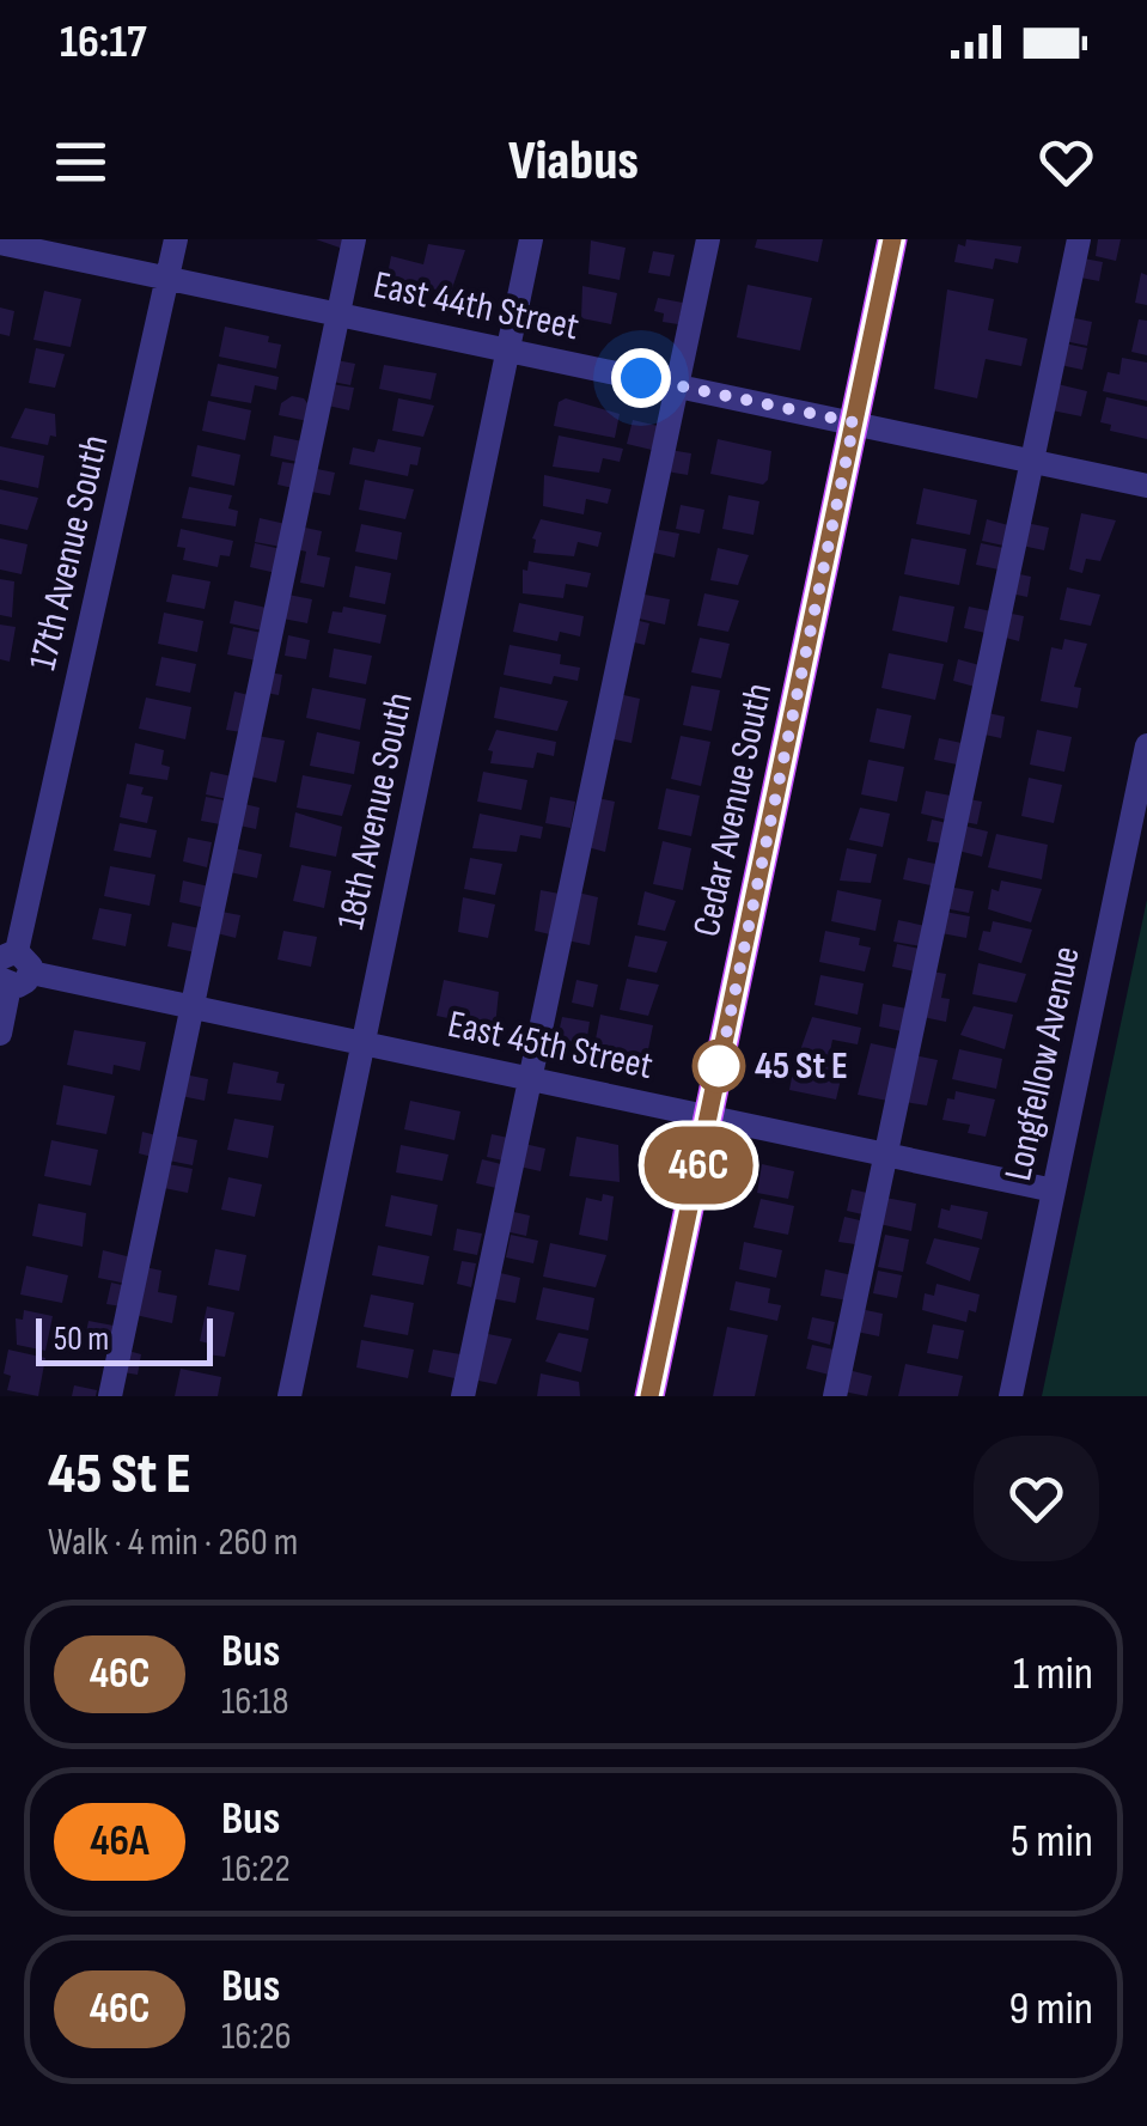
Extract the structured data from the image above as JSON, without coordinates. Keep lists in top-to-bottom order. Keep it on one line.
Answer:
{"streets":{"main road":["Cedar Avenue South"],"street":["East 44th Street","17th Avenue South","18th Avenue South","East 45th Street","Longfellow Avenue"]},"crossings":[["East 44th Street","17th Avenue South"],["East 44th Street","Cedar Avenue South"],["East 44th Street","18th Avenue South"],["17th Avenue South","East 45th Street"],["Cedar Avenue South","East 45th Street"],["18th Avenue South","East 45th Street"],["East 45th Street","Longfellow Avenue"]],"places":["45 St E"],"lines":["bus line 46C"],"scale_bar":"50 m","page":{"status":"16:17","header":"Viabus","on_map":"46C","scale":"50 m","heading":["45 St E","Walk · 4 min · 260 m"],"list":[{"mark":"46C","name":"Bus","note":"16:18","value":"1 min"},{"mark":"46A","name":"Bus","note":"16:22","value":"5 min"},{"mark":"46C","name":"Bus","note":"16:26","value":"9 min"}]}}
